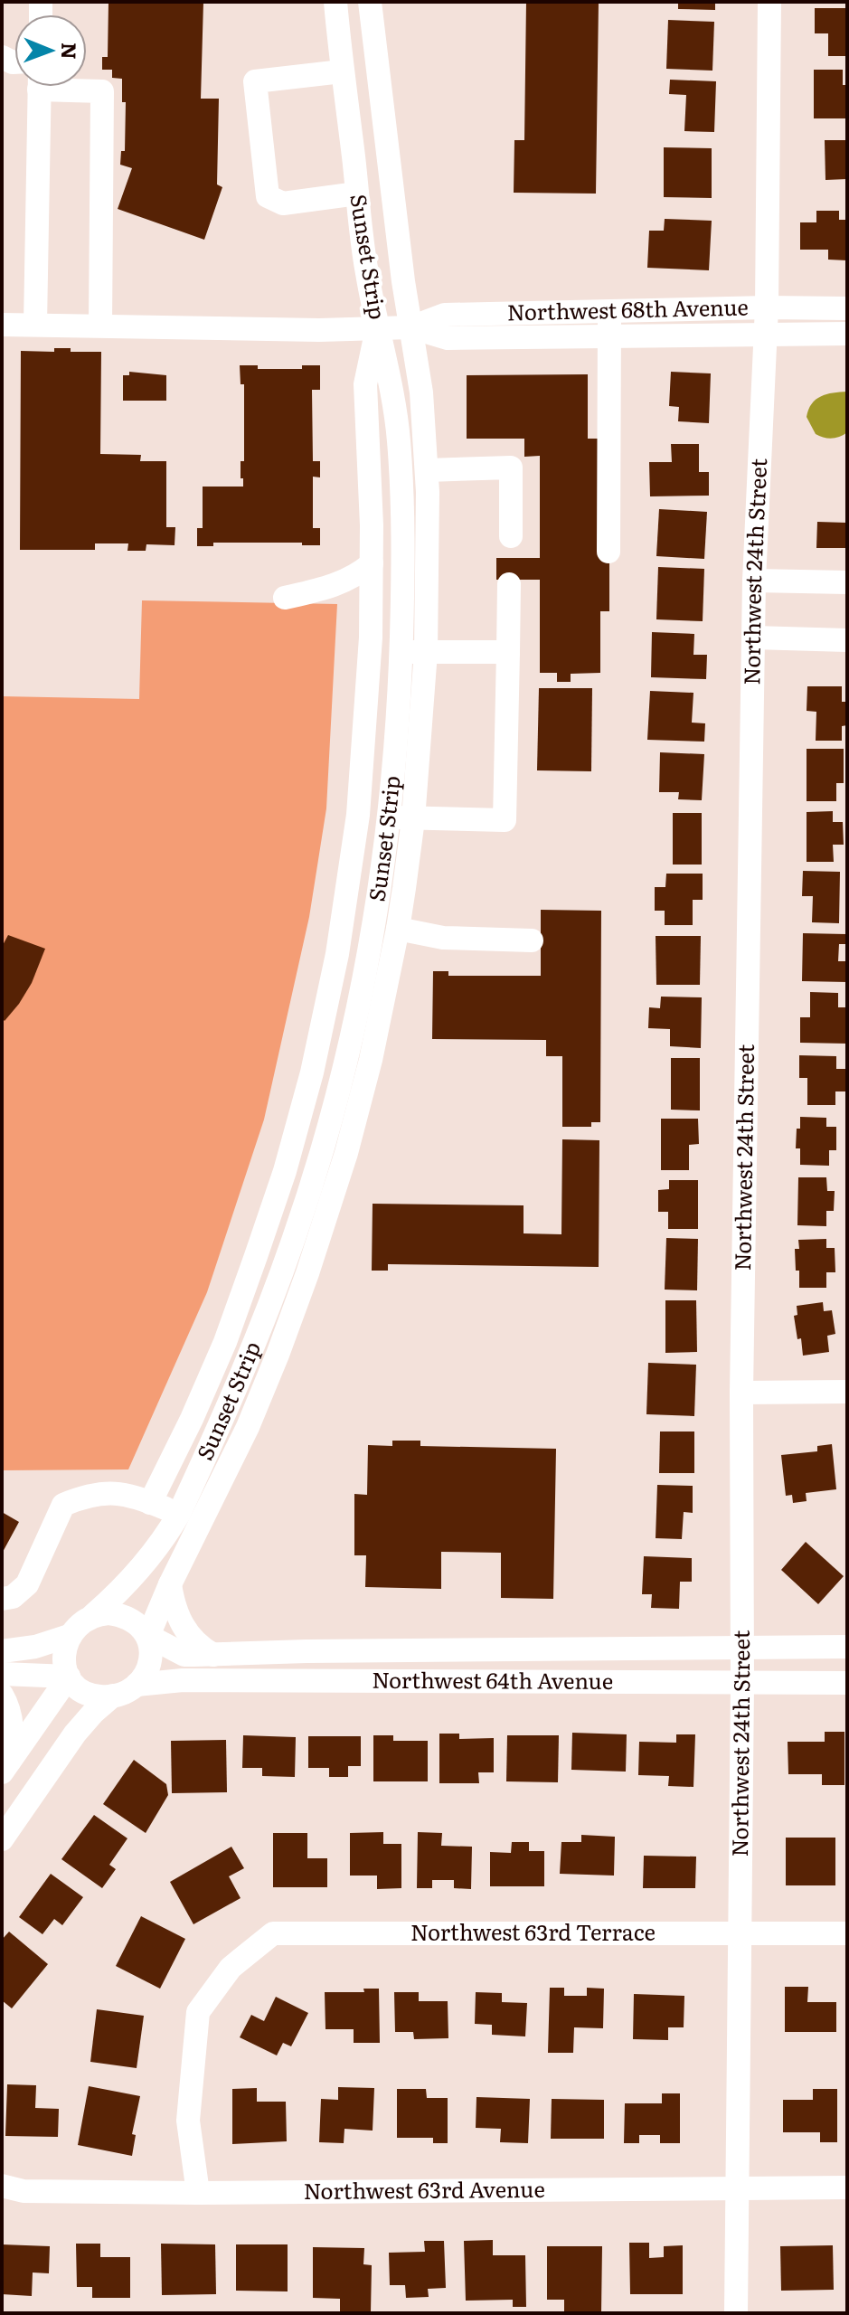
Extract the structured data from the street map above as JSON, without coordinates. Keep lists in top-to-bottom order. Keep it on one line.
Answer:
{"streets":{"street":["Sunset Strip","Northwest 68th Avenue","Northwest 24th Street","Northwest 64th Avenue","Northwest 63rd Terrace","Northwest 63rd Avenue"]},"crossings":[["Sunset Strip","Northwest 68th Avenue"],["Sunset Strip","Northwest 64th Avenue"],["Northwest 68th Avenue","Northwest 24th Street"],["Northwest 24th Street","Northwest 64th Avenue"],["Northwest 24th Street","Northwest 63rd Terrace"],["Northwest 24th Street","Northwest 63rd Avenue"],["Northwest 63rd Terrace","Northwest 63rd Avenue"]],"north":"right"}
